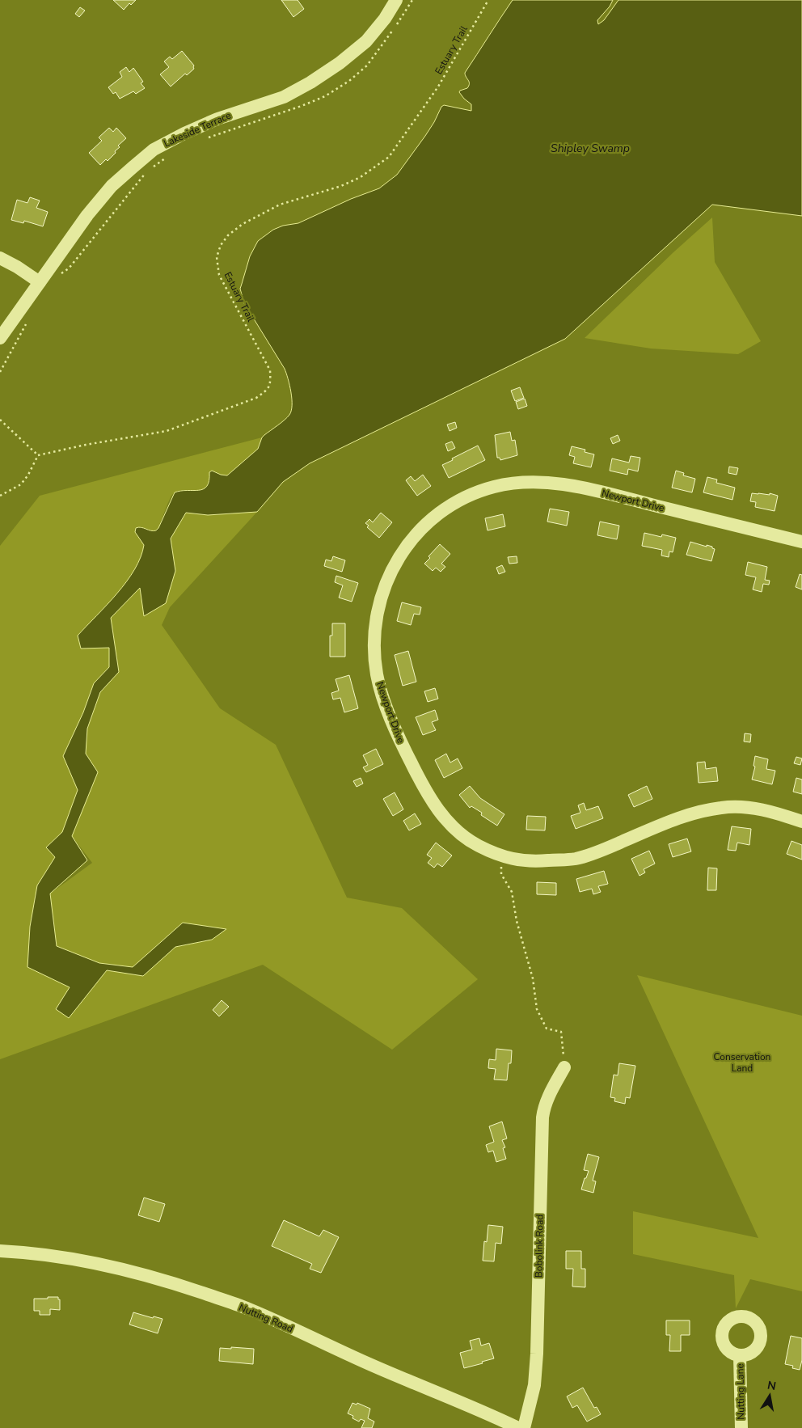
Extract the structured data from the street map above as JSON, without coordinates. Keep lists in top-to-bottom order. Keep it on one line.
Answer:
{"streets":{"street":["Lakeside Terrace","Newport Drive","Bobolink Road","Nutting Road","Nutting Lane"],"path":["Estuary Trail"]},"water":["Shipley Swamp"],"parks":["Conservation Land"],"north":"top"}
